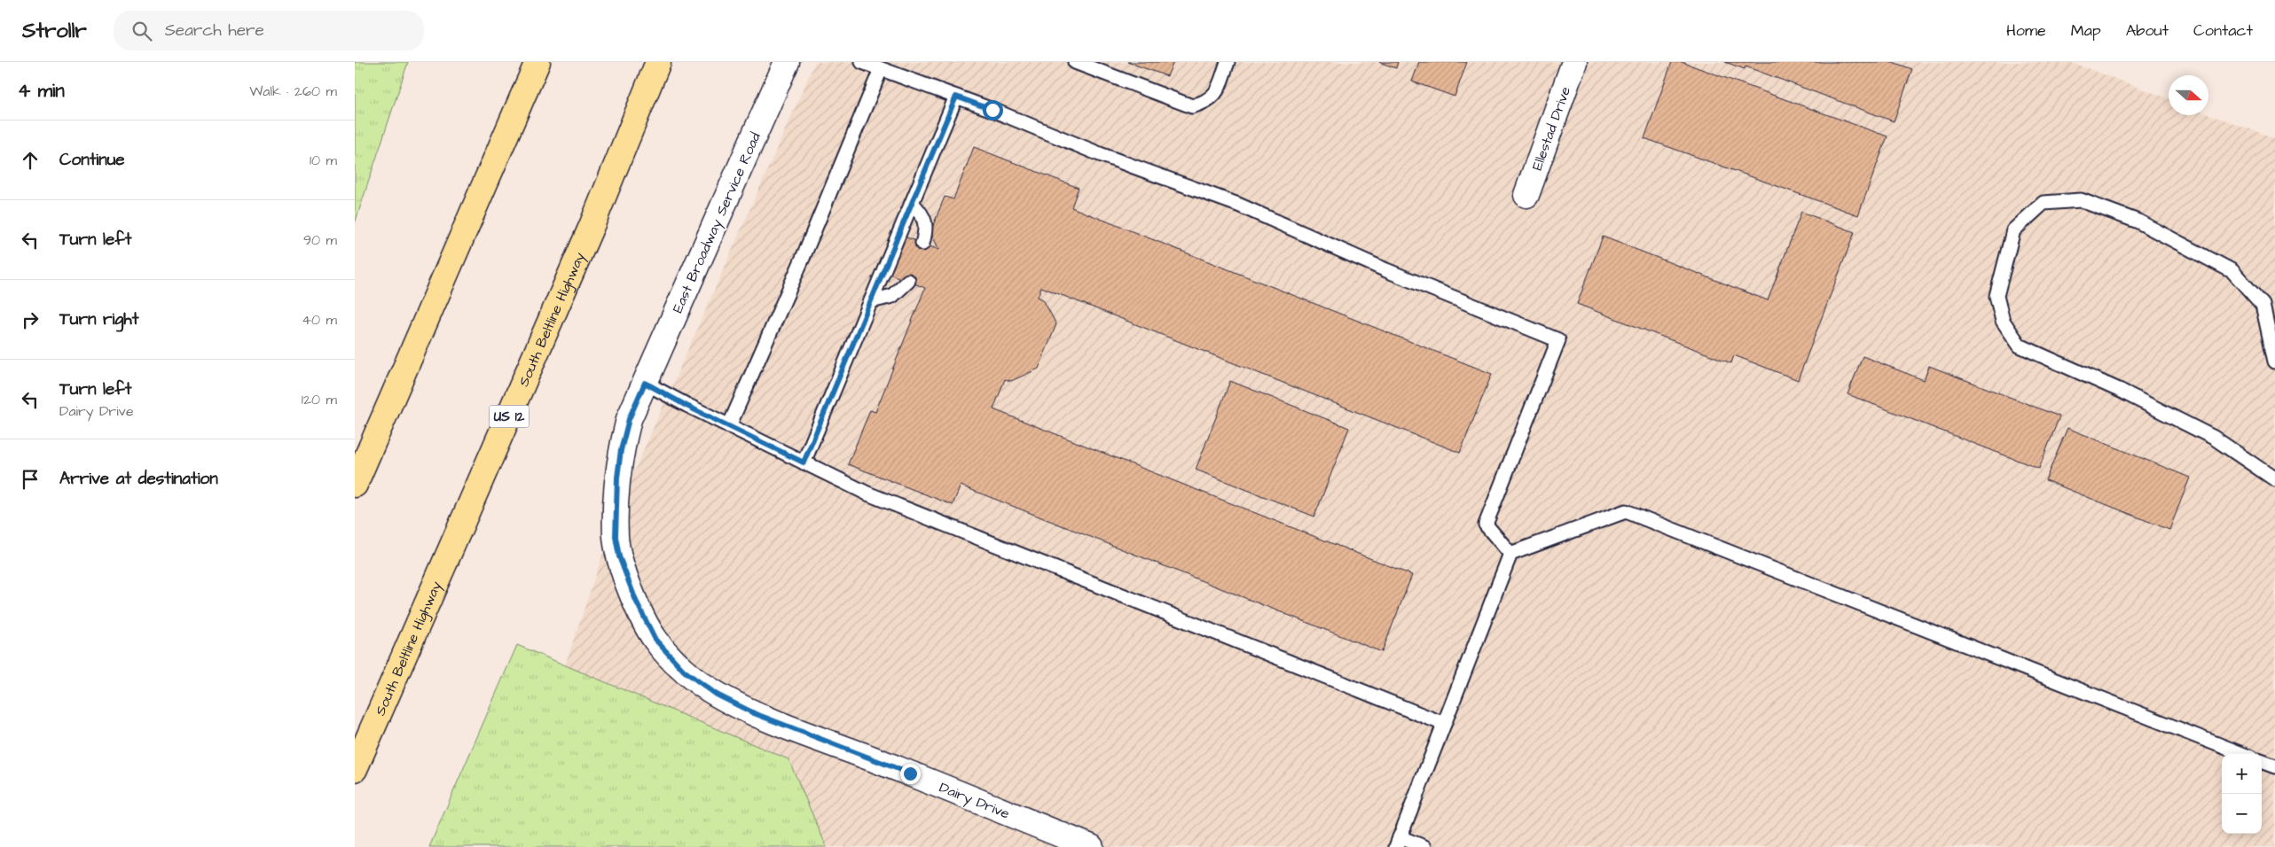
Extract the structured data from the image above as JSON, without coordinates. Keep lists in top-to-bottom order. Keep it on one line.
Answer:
{"streets":{"highway":["South Beltline Highway","US 12"],"street":["Ellestad Drive","East Broadway Service Road","Dairy Drive"]},"crossings":[["East Broadway Service Road","Dairy Drive"]],"north":"right","page":{"header":"Strollr","search":"Search here","nav":["Home","Map","About","Contact"],"heading":["4 min","Walk · 260 m"],"list":[["Continue","10 m"],["Turn left","90 m"],["Turn right","40 m"],["Turn left","Dairy Drive","120 m"],"Arrive at destination"],"map_buttons":["+","−"]}}
